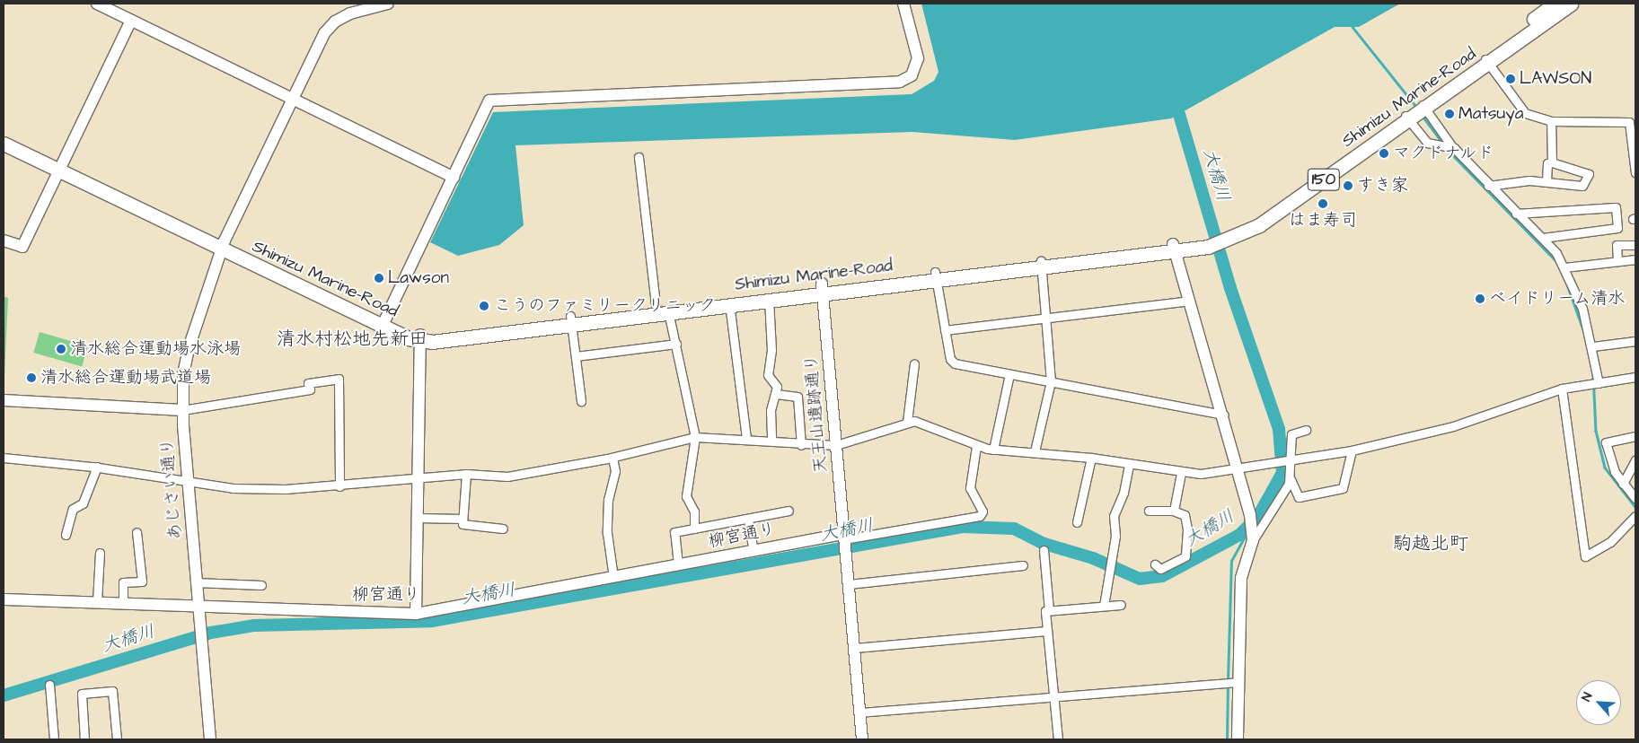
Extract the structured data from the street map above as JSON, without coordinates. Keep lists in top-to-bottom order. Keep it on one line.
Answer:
{"streets":{"highway":["Shimizu Marine-Road","150"],"street":["天王山遺跡通り","あじさい通り","柳宮通り"]},"crossings":[["Shimizu Marine-Road","天王山遺跡通り"],["Shimizu Marine-Road","あじさい通り"],["天王山遺跡通り","柳宮通り"],["あじさい通り","柳宮通り"]],"districts":["清水村松地先新田","駒越北町"],"water":["大橋川"],"places":["LAWSON","Matsuya","マクドナルド","すき家","はま寿司","Lawson","ベイドリーム清水","こうのファミリークリニック","清水総合運動場水泳場","清水総合運動場武道場"],"north":"top left"}
